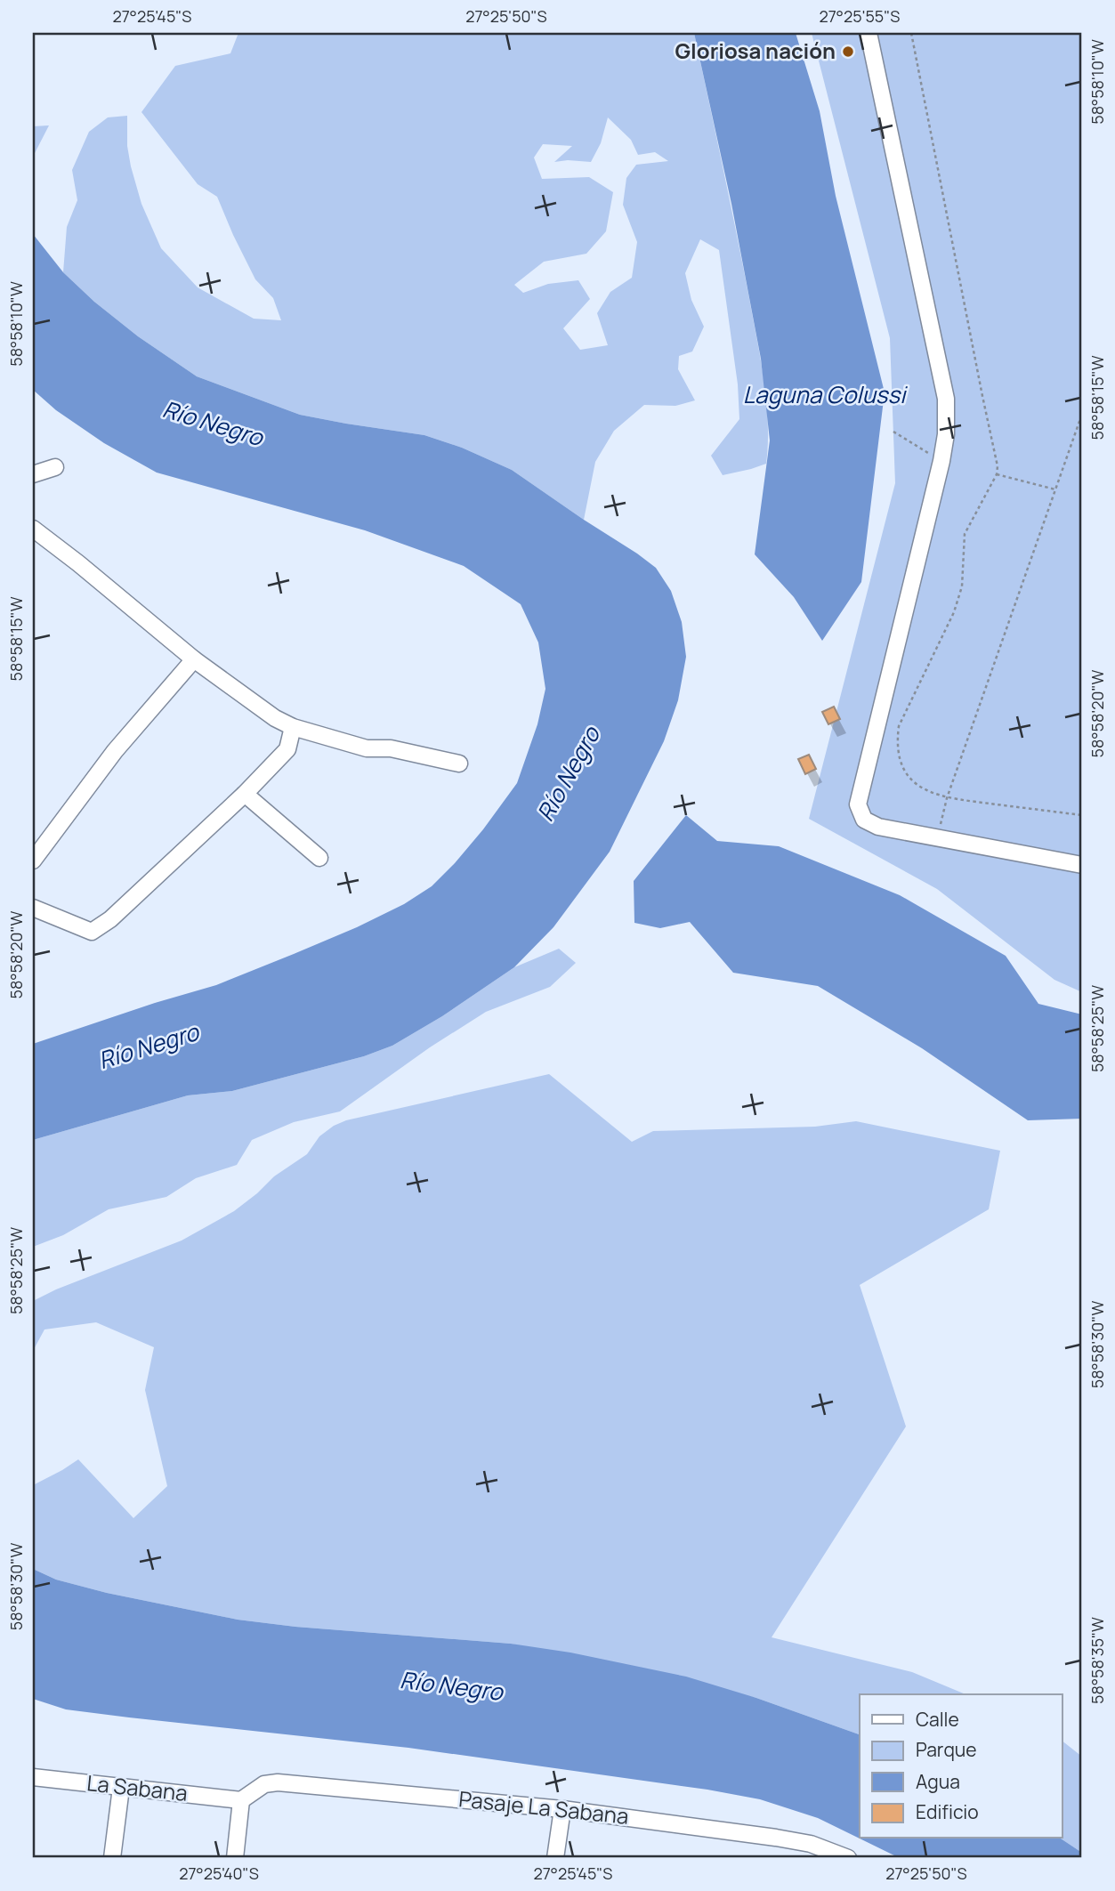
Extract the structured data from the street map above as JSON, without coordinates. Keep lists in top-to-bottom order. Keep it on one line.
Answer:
{"streets":{"street":["La Sabana","Pasaje La Sabana"]},"crossings":[["La Sabana","Pasaje La Sabana"]],"water":["Laguna Colussi","Río Negro"],"places":["Gloriosa nación"],"legend":["Calle","Parque","Agua","Edificio"],"coordinates":["27°25'45\"S","27°25'50\"S","27°25'55\"S","58°58'10\"W","58°58'15\"W","58°58'20\"W","58°58'25\"W","58°58'30\"W","58°58'35\"W","27°25'40\"S"]}
